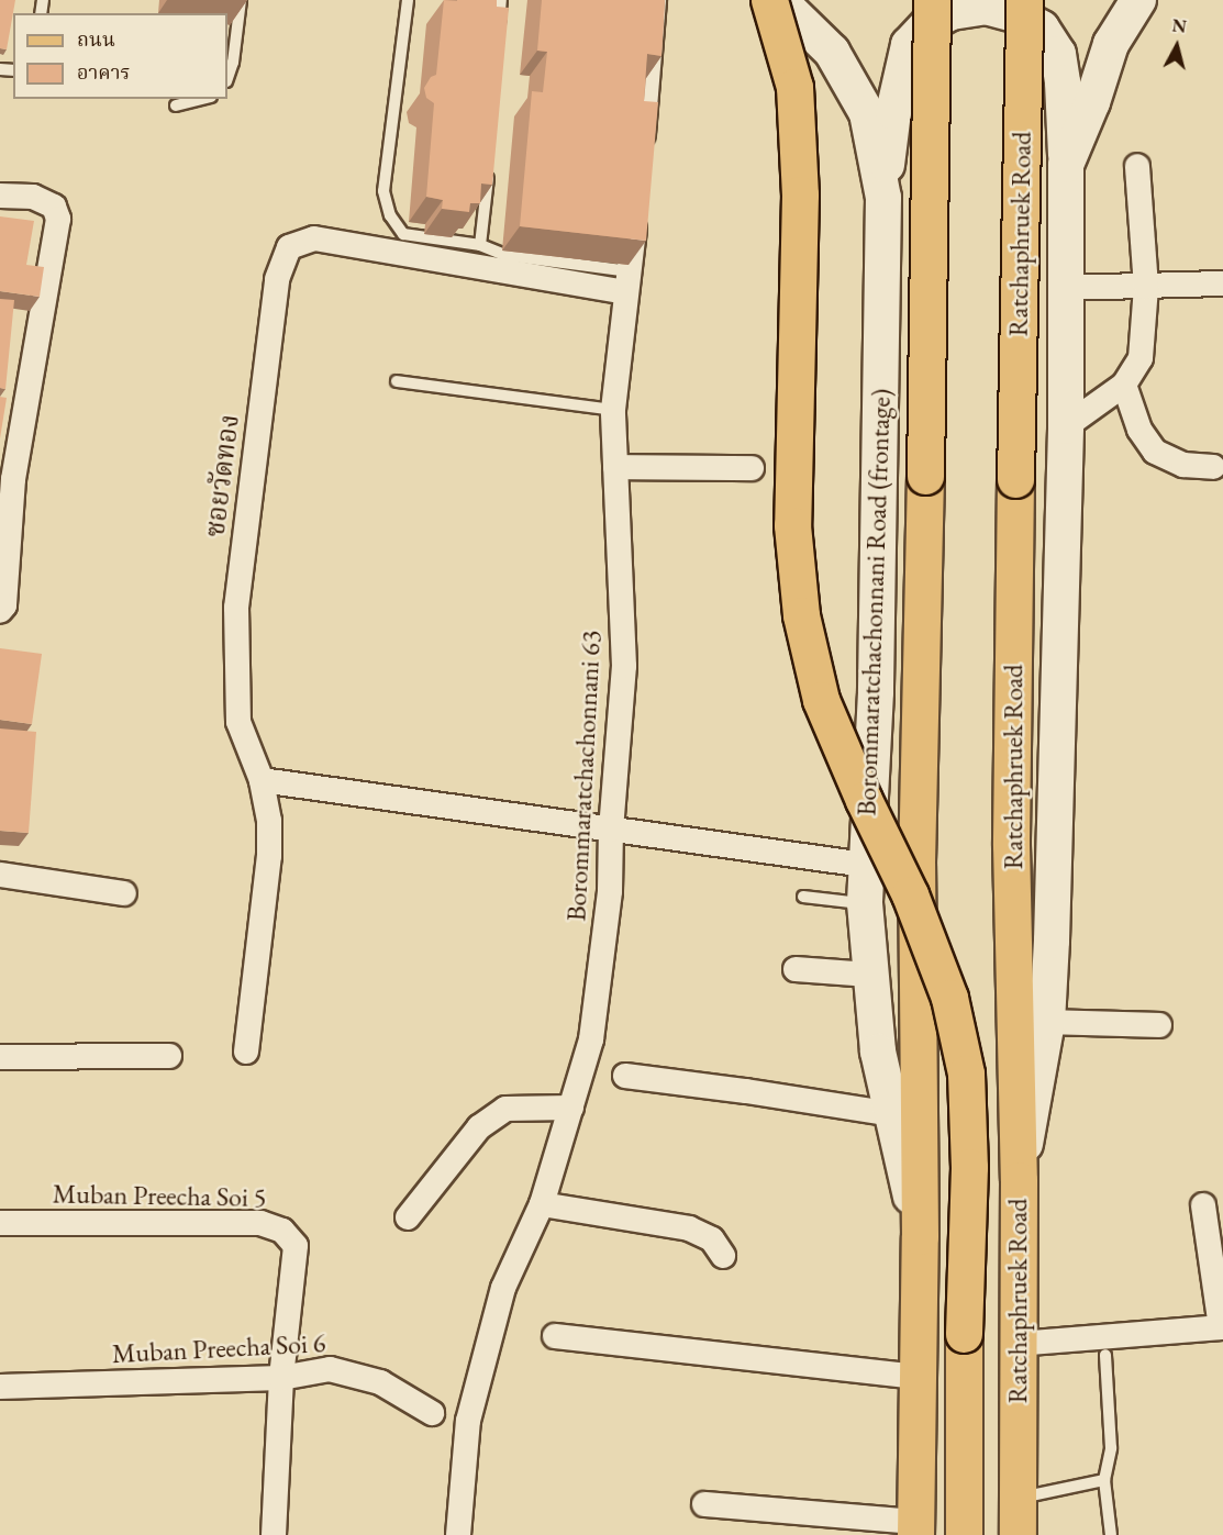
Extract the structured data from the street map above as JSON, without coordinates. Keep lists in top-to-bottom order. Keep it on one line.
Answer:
{"streets":{"main road":["Ratchaphruek Road","Borommaratchachonnani Road (frontage)"],"street":["ซอยวัดทอง","Borommaratchachonnani 63","Muban Preecha Soi 5","Muban Preecha Soi 6"]},"crossings":[["ซอยวัดทอง","Borommaratchachonnani 63"],["Muban Preecha Soi 5","Muban Preecha Soi 6"]],"legend":["ถนน","อาคาร"],"north":"top"}
